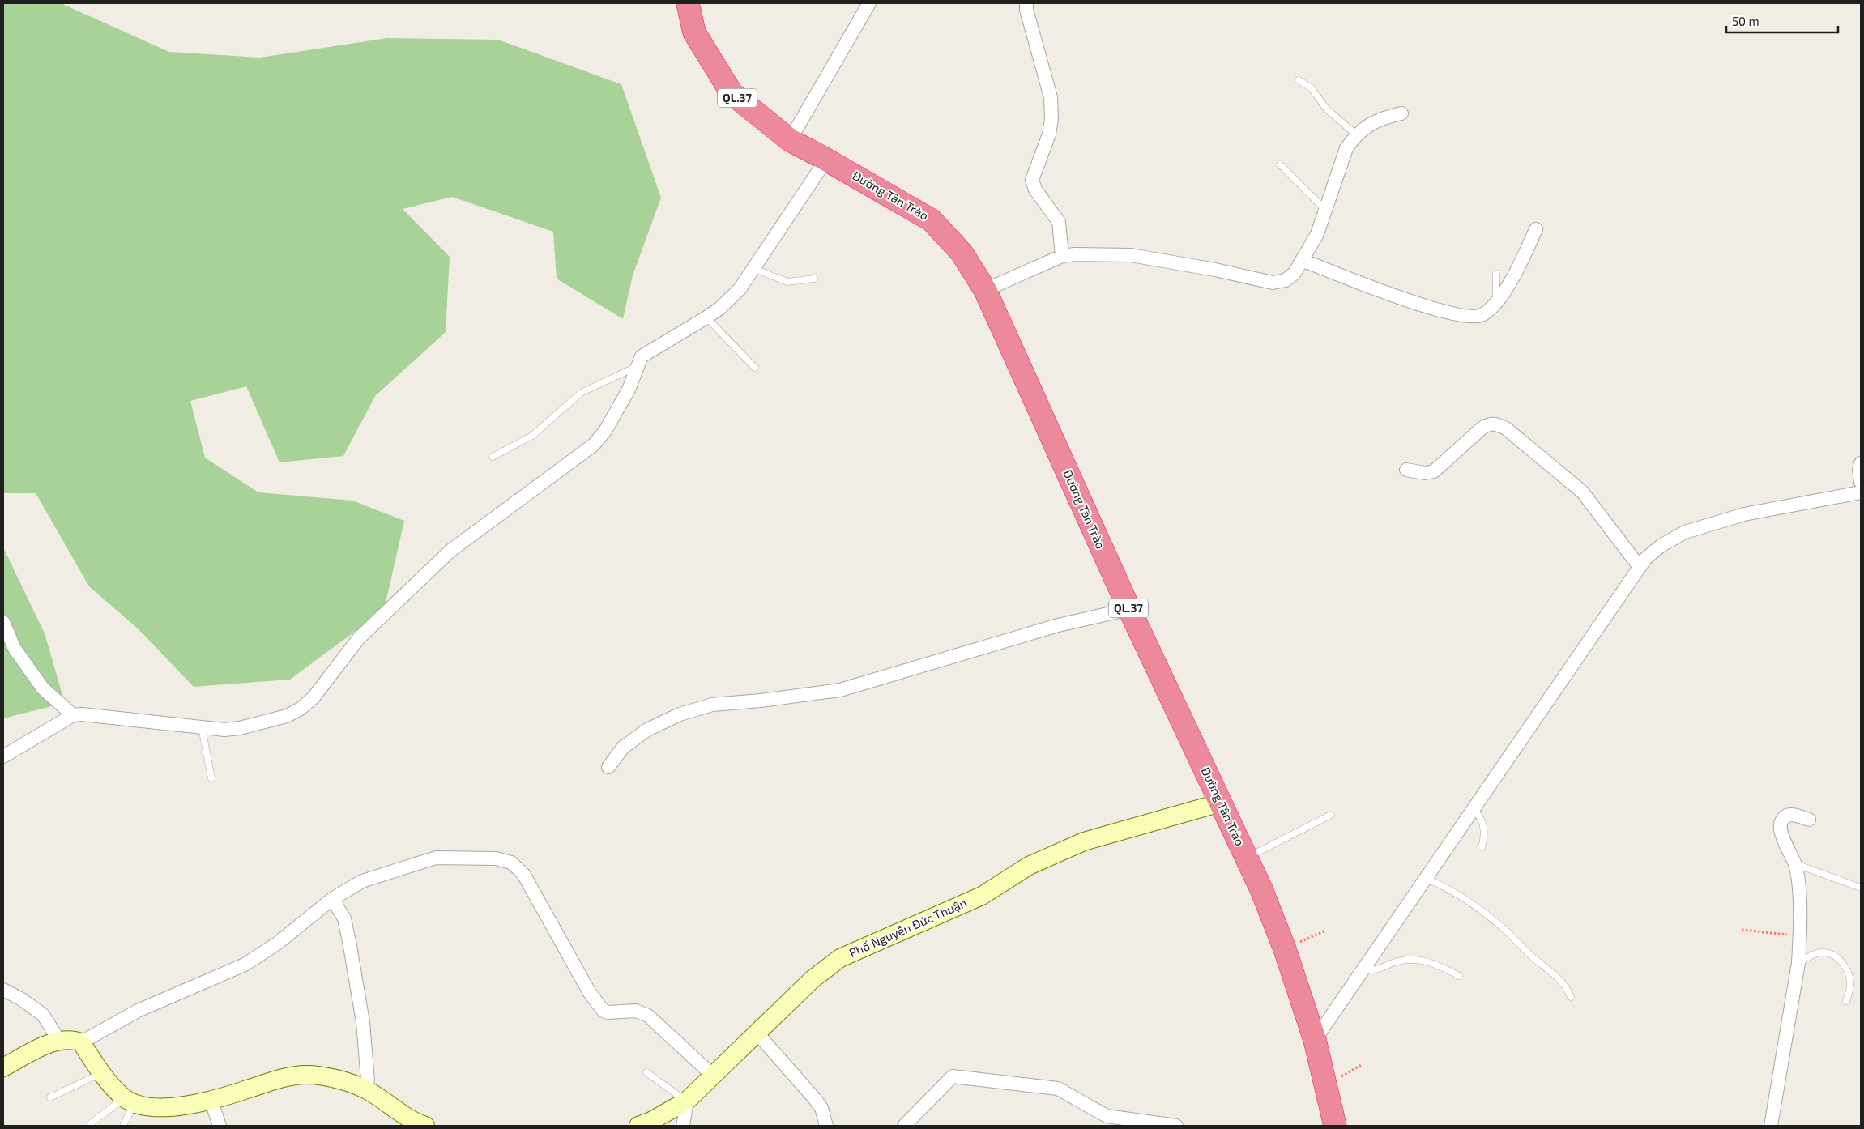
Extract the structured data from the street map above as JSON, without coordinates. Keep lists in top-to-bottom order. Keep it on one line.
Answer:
{"streets":{"highway":["QL.37","Đường Tân Trào"],"street":["Phố Nguyễn Đức Thuận"]},"crossings":[["Đường Tân Trào","Phố Nguyễn Đức Thuận"]],"scale_bar":"50 m"}
